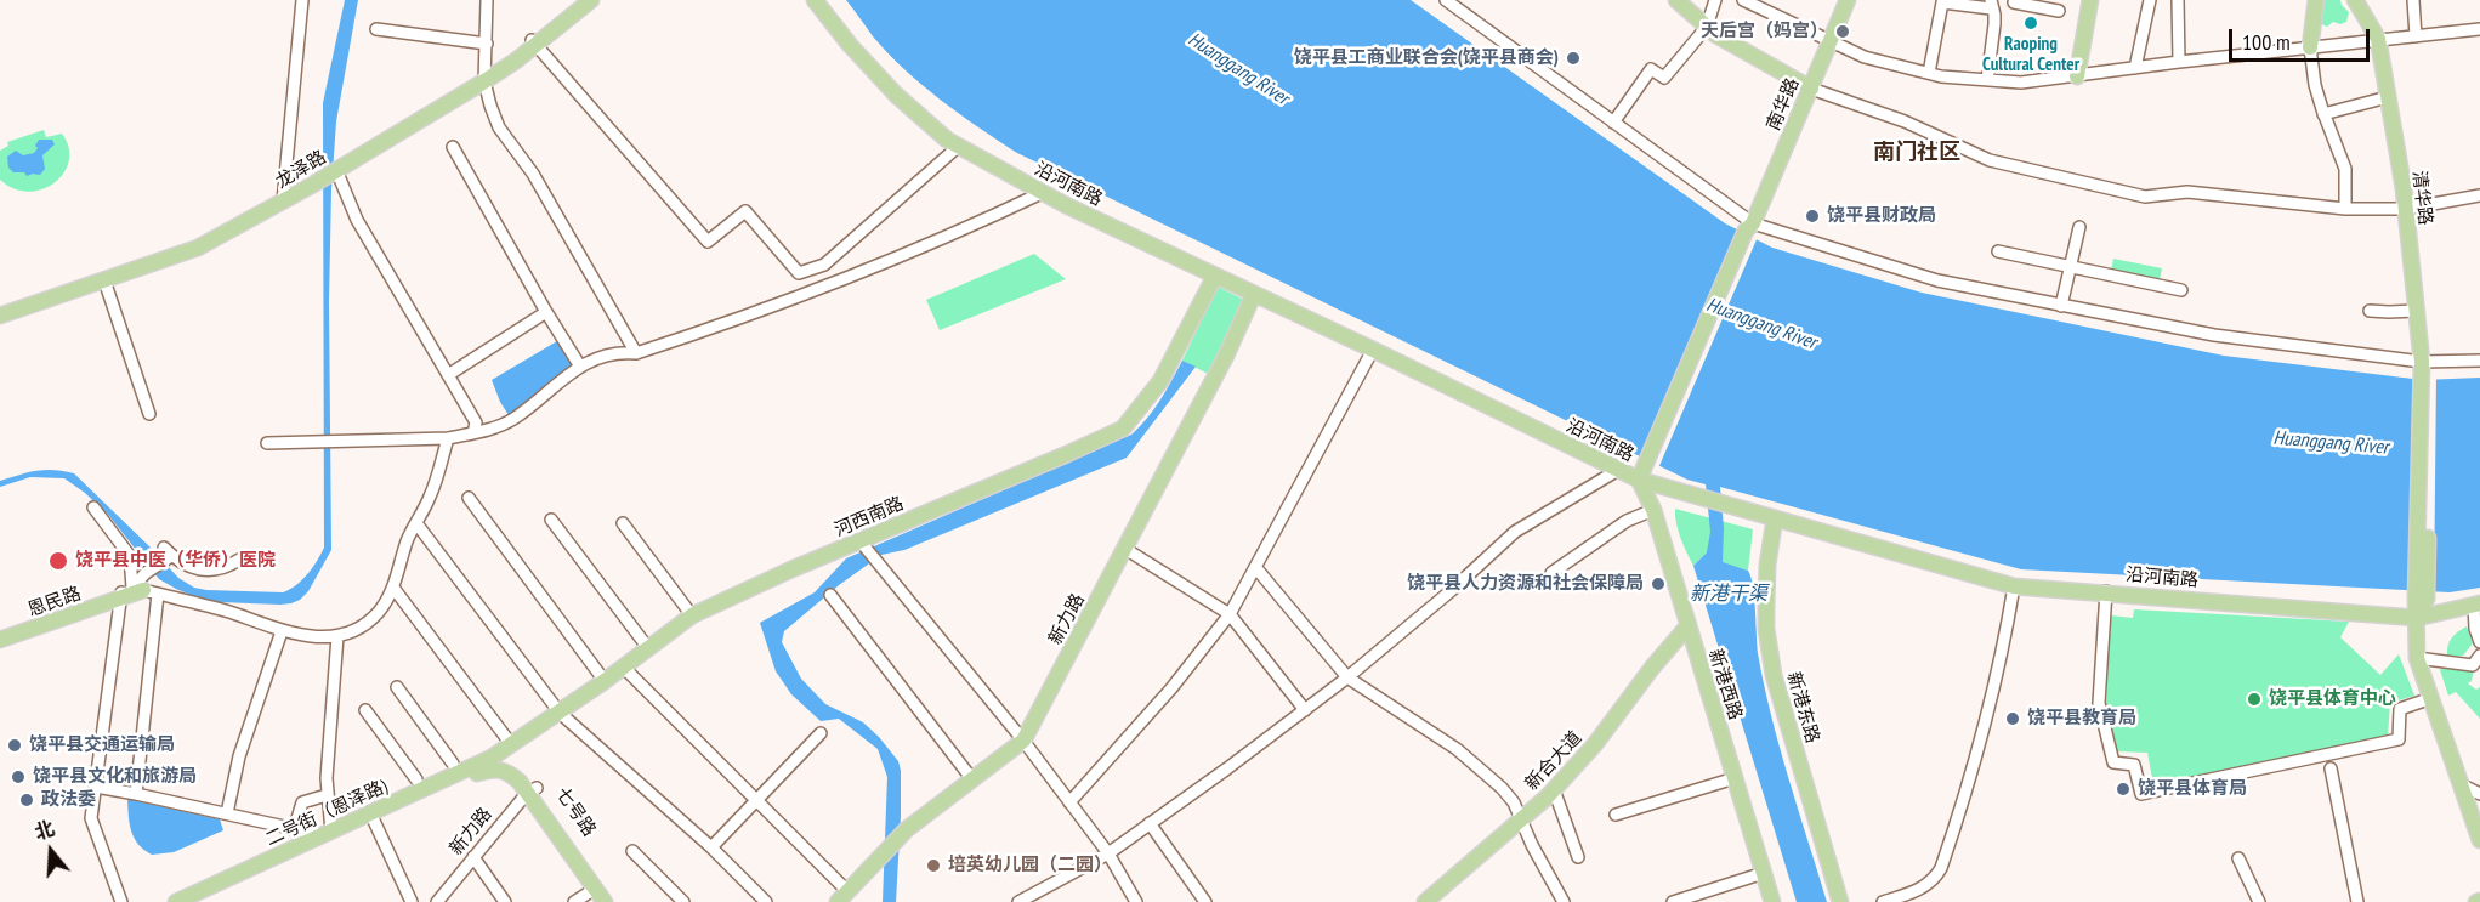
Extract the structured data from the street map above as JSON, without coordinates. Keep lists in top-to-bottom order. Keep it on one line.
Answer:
{"streets":{"main road":["南华路","龙泽路","沿河南路","清华路","河西南路","恩民路","新力路","新港西路","新港东路","新合大道","七号路","二号街（恩泽路)"]},"crossings":[["南华路","沿河南路"],["南华路","新港西路"],["沿河南路","清华路"],["沿河南路","河西南路"],["沿河南路","新力路"],["沿河南路","新港西路"],["沿河南路","新港东路"],["河西南路","七号路"],["河西南路","二号街（恩泽路)"],["新力路","七号路"],["新港西路","新合大道"],["七号路","二号街（恩泽路)"]],"districts":["南门社区"],"water":["Huanggang River","新港干渠"],"places":["Raoping Cultural Center","天后宫（妈宫）","饶平县工商业联合会(饶平县商会)","饶平县财政局","饶平县中医（华侨）医院","饶平县人力资源和社会保障局","饶平县体育中心","饶平县教育局","饶平县交通运输局","饶平县文化和旅游局","饶平县体育局","政法委","培英幼儿园（二园）"],"scale_bar":"100 m","north":"top"}
